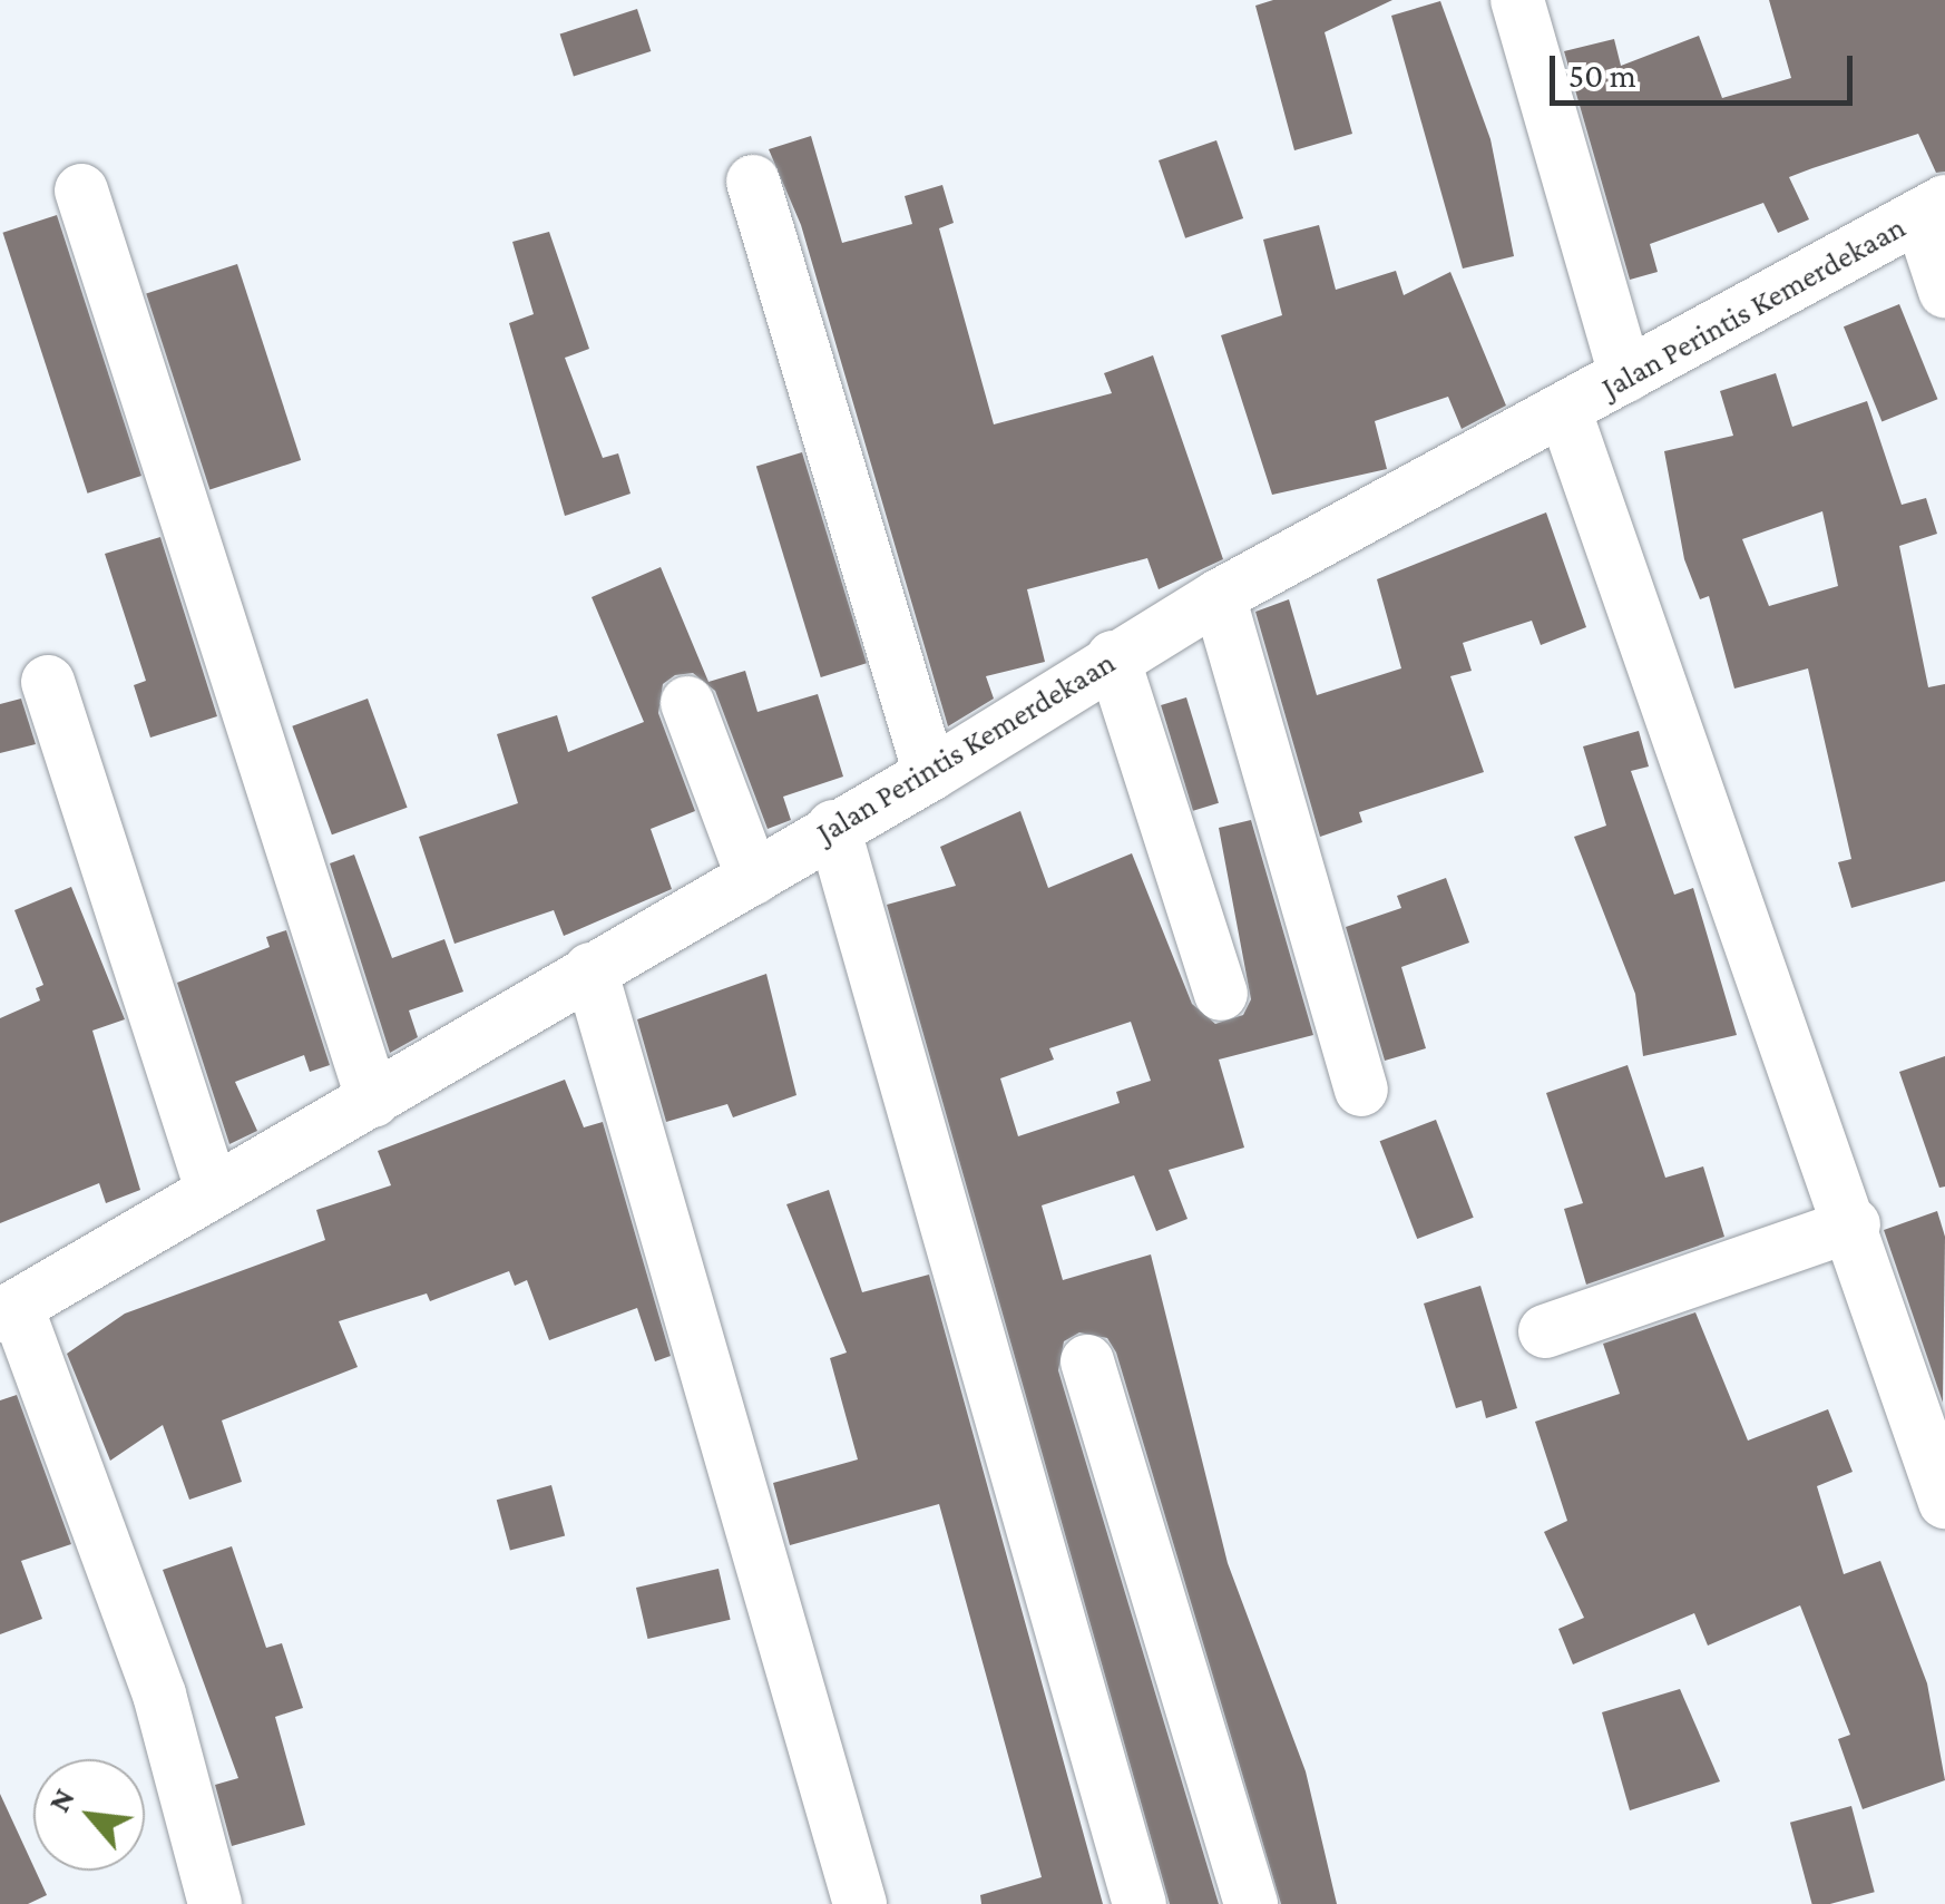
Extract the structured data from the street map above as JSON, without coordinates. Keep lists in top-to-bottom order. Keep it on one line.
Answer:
{"streets":{"street":["Jalan Perintis Kemerdekaan"]},"scale_bar":"50 m","north":"top left"}
